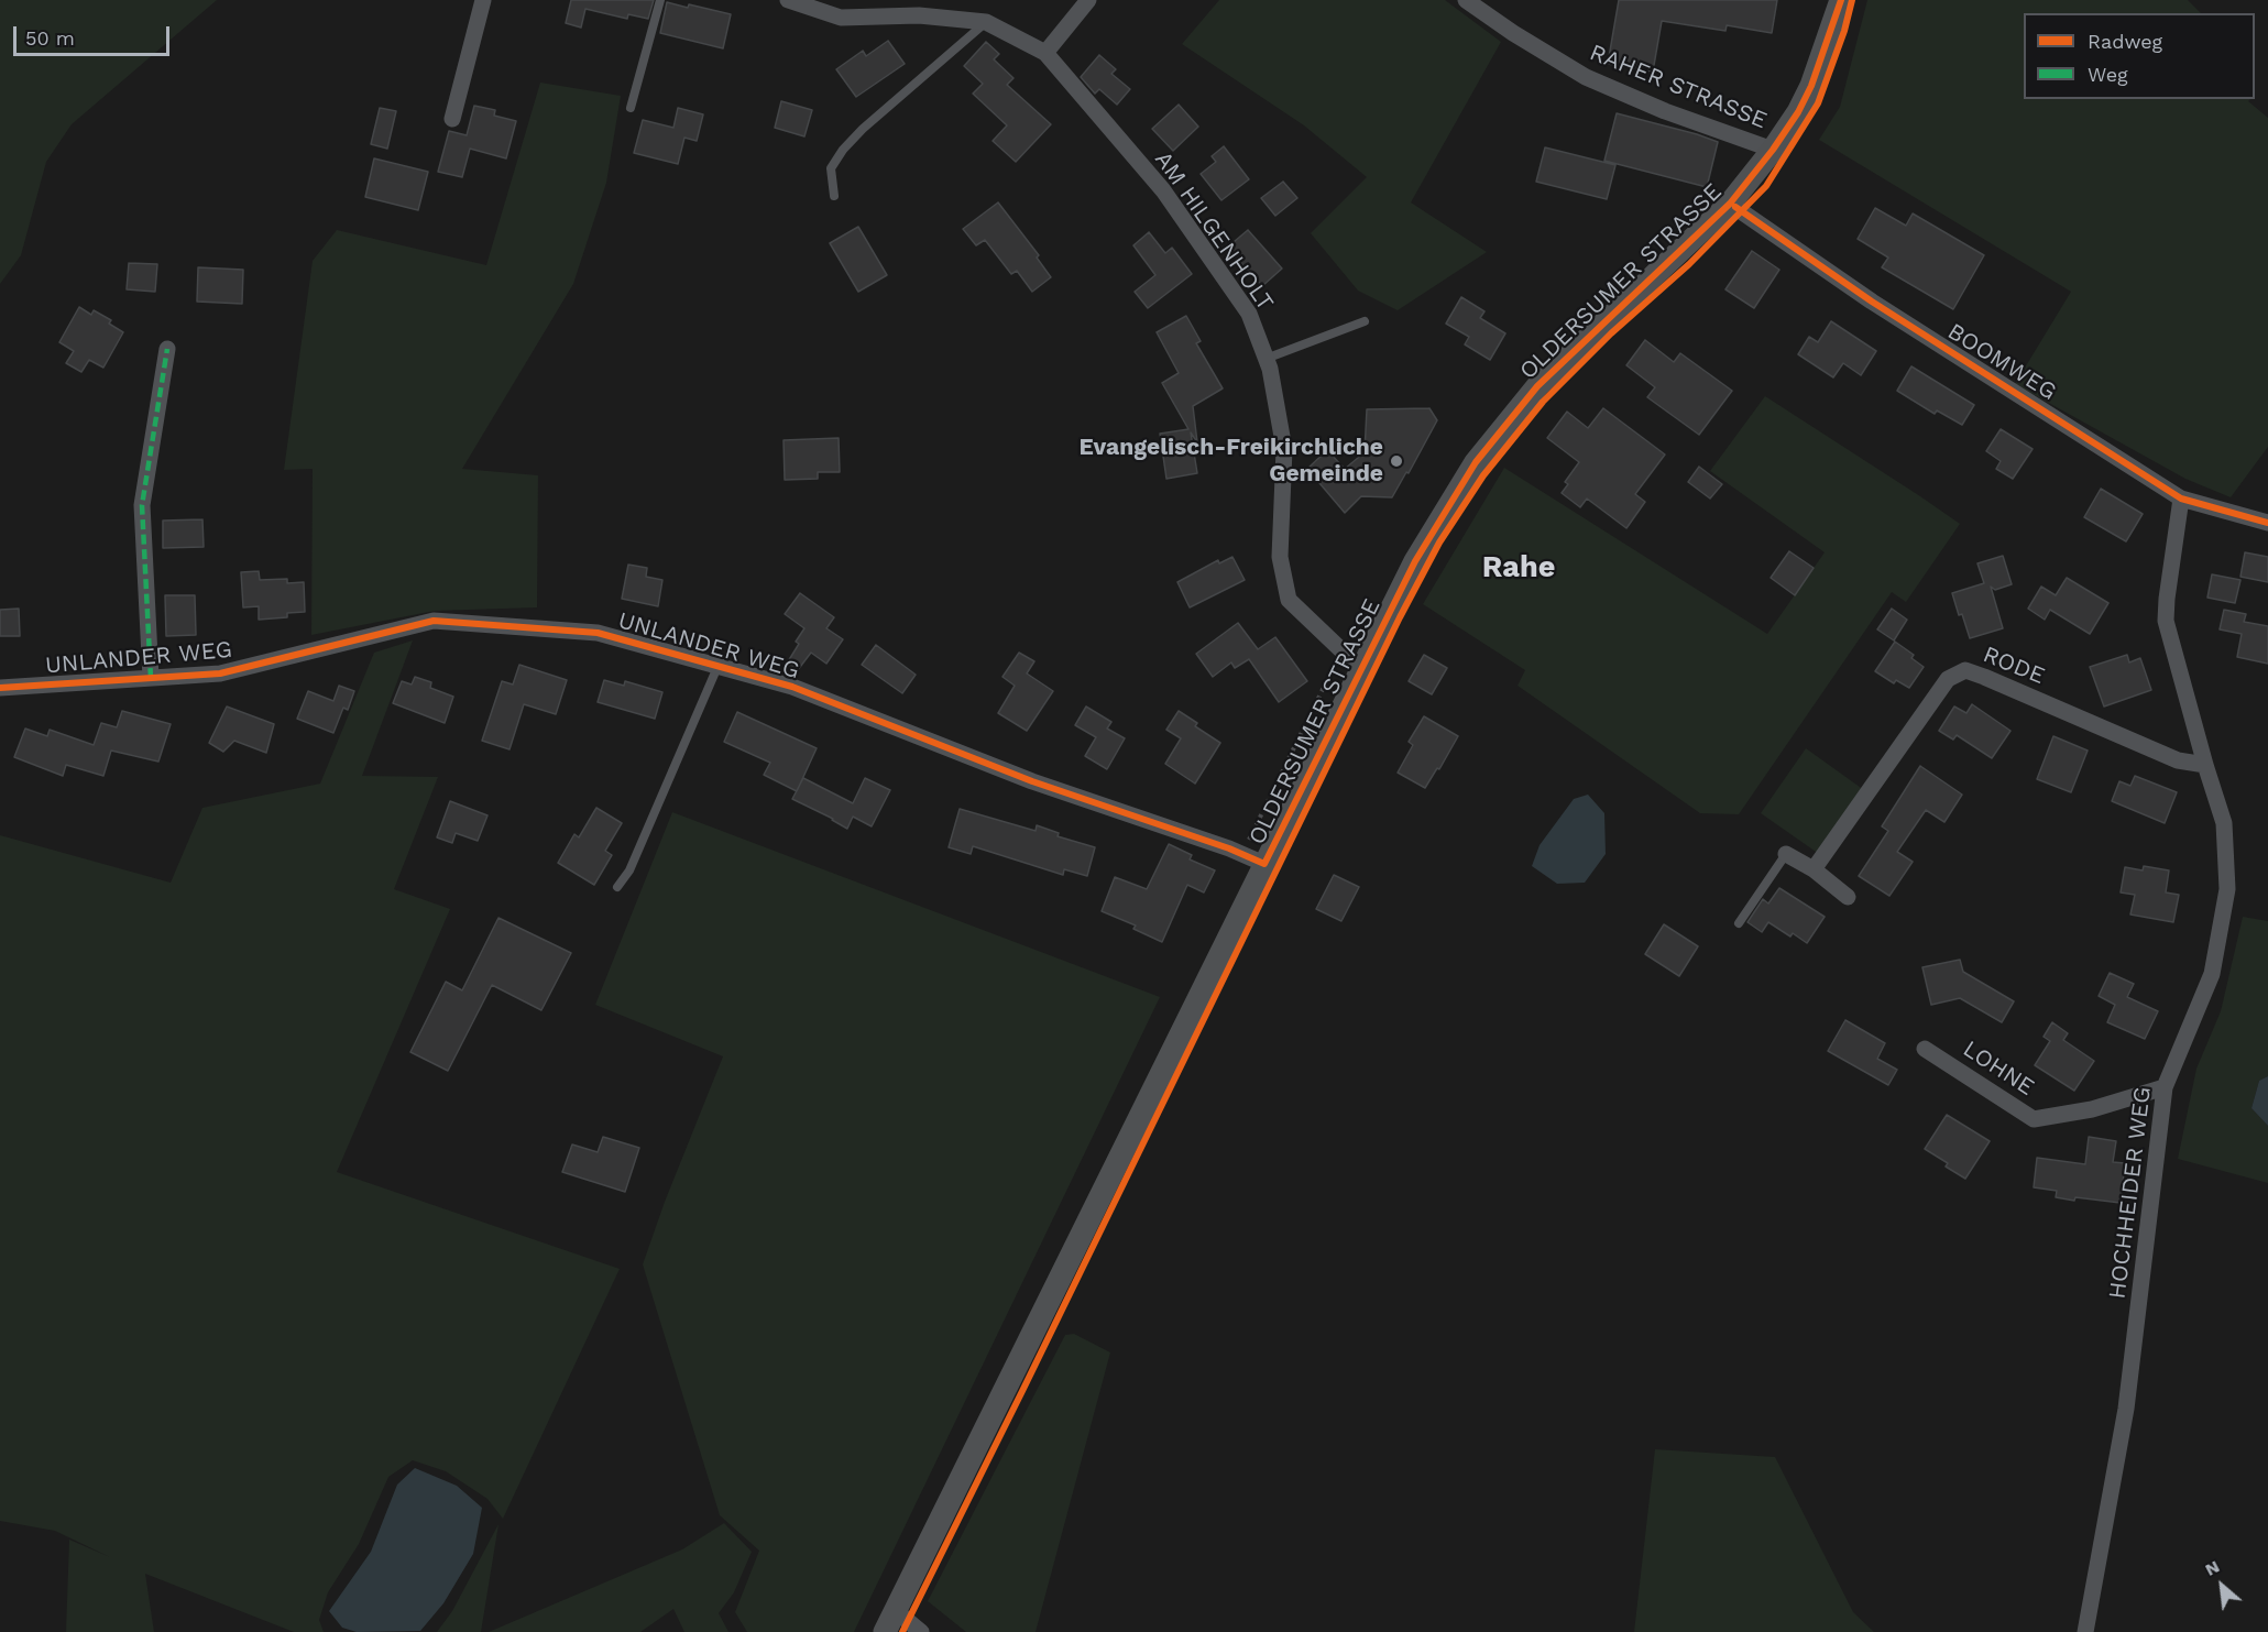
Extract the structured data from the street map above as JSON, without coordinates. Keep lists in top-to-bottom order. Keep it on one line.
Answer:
{"streets":{"main road":["OLDERSUMER STRASSE"],"street":["RAHER STRASSE","AM HILGENHOLT","BOOMWEG","UNLANDER WEG","RODE","LOHNE","HOCHHEIDER WEG"]},"crossings":[["RAHER STRASSE","OLDERSUMER STRASSE"],["AM HILGENHOLT","OLDERSUMER STRASSE"],["OLDERSUMER STRASSE","BOOMWEG"],["OLDERSUMER STRASSE","UNLANDER WEG"],["BOOMWEG","HOCHHEIDER WEG"],["RODE","HOCHHEIDER WEG"],["LOHNE","HOCHHEIDER WEG"]],"districts":["Rahe"],"places":["Evangelisch-Freikirchliche Gemeinde"],"legend":["Radweg","Weg"],"scale_bar":"50 m","north":"top left"}
